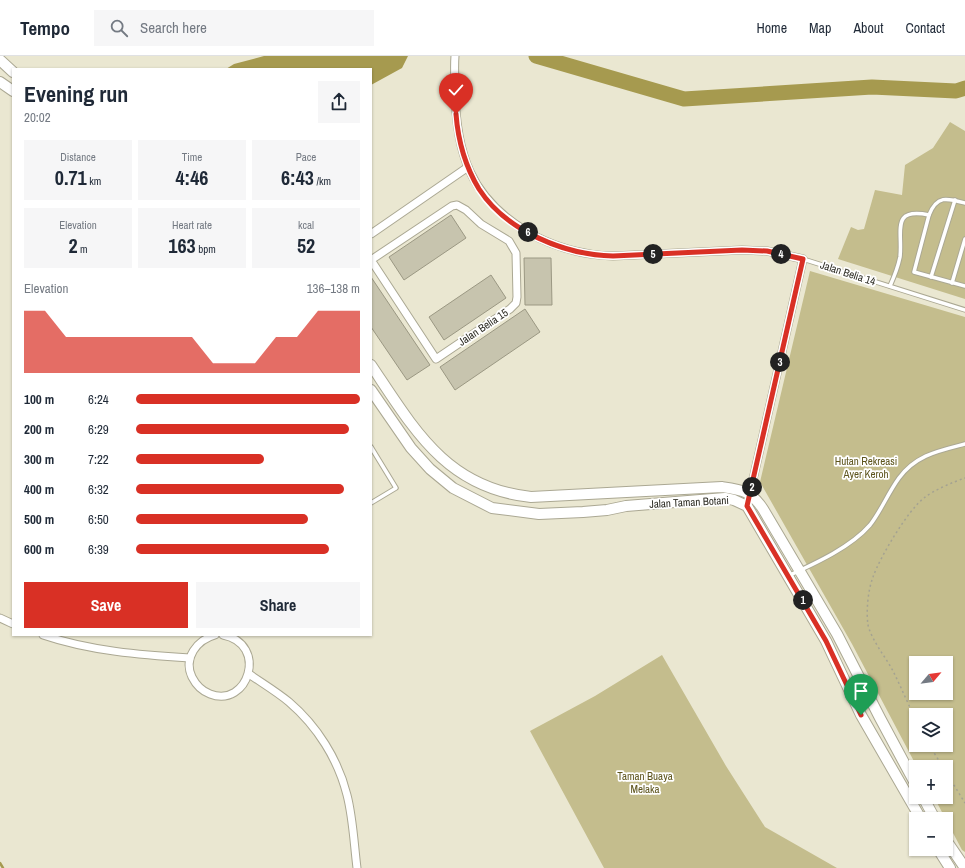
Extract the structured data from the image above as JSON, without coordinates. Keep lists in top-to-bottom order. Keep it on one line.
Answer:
{"streets":{"street":["Jalan Belia 14","Jalan Belia 15","Jalan Taman Botani"]},"parks":["Hutan Rekreasi Ayer Keroh","Taman Buaya Melaka"],"north":"top right","page":{"header":"Tempo","search":"Search here","nav":["Home","Map","About","Contact"],"heading":["Evening run","20:02"],"stats":[["Distance","0.71 km"],["Time","4:46"],["Pace","6:43 /km"],["Elevation","2 m"],["Heart rate","163 bpm"],["kcal","52"]],"pins":["6","4","5","3","2","1"],"chart":["Elevation","136–138 m"],"list":[{"name":"100 m","note":"6:24"},{"name":"200 m","note":"6:29"},{"name":"300 m","note":"7:22"},{"name":"400 m","note":"6:32"},{"name":"500 m","note":"6:50"},{"name":"600 m","note":"6:39"}],"buttons":["Save","Share"],"map_buttons":["+","−"]}}
